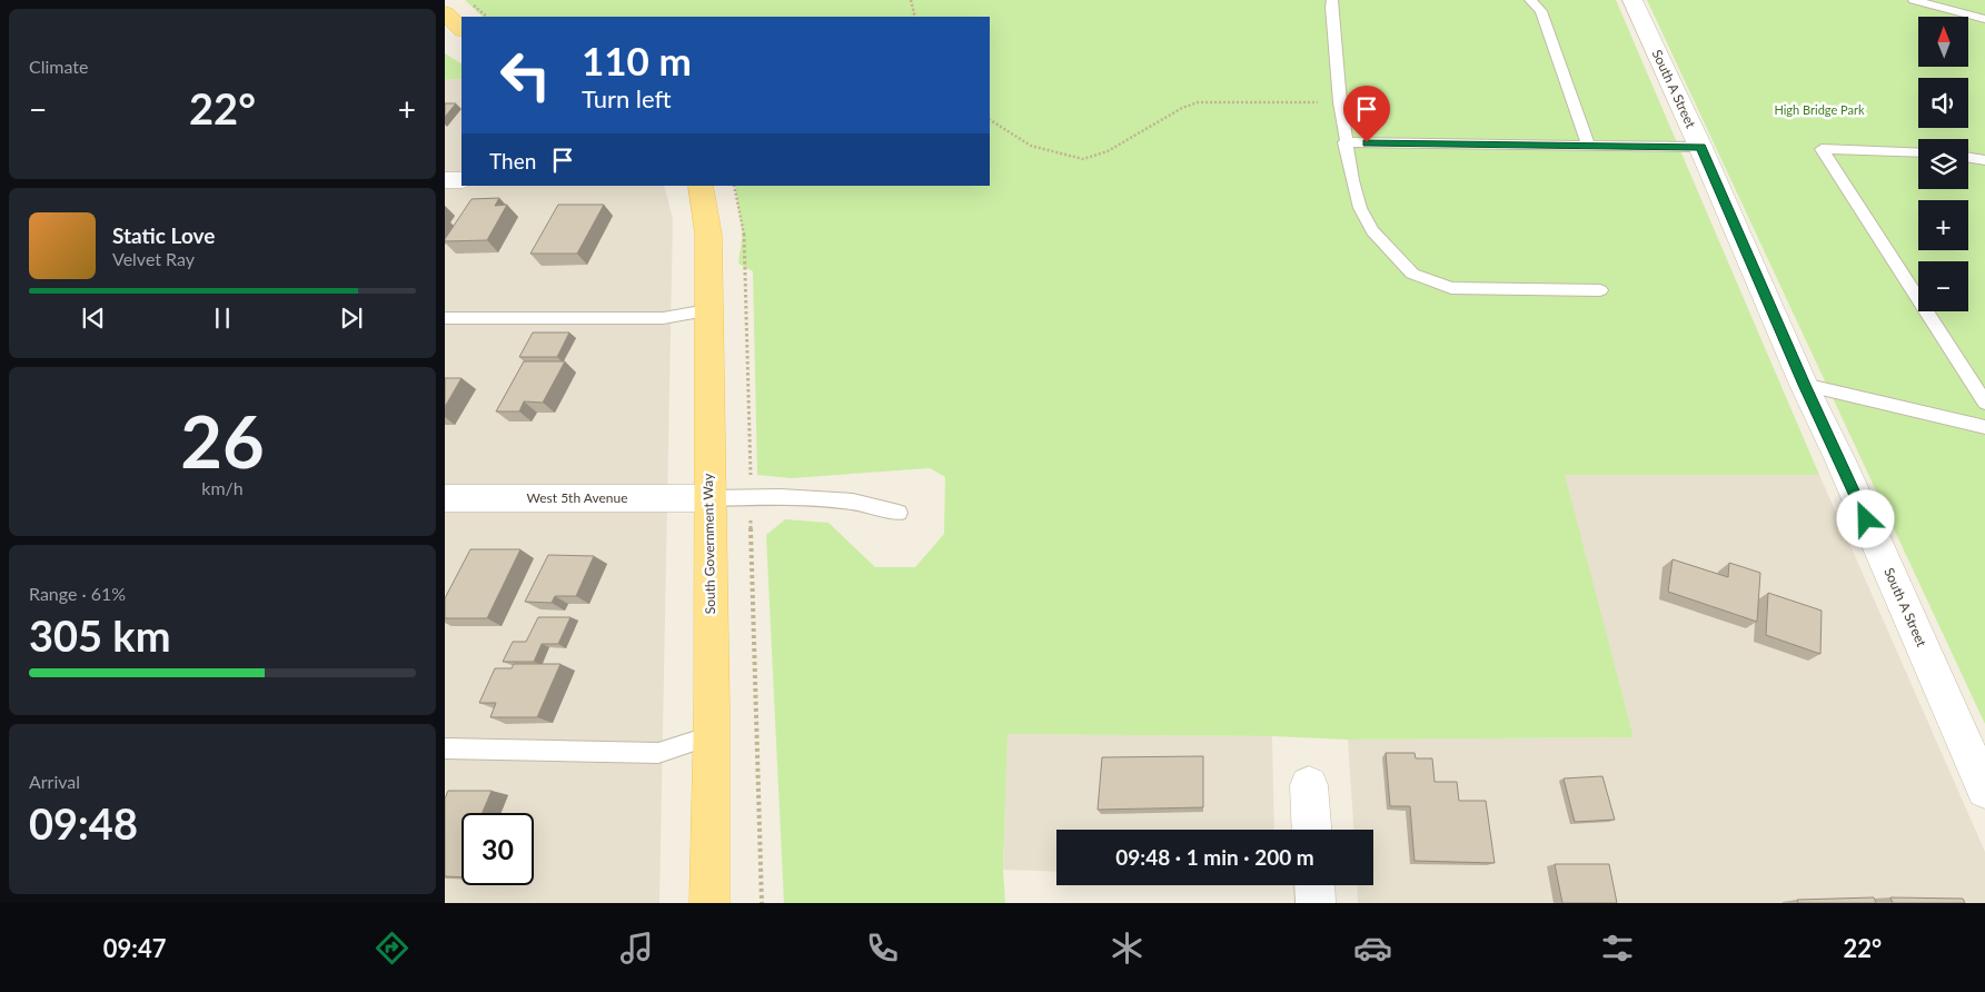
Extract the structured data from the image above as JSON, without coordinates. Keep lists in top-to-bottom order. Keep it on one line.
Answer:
{"streets":{"main road":["South Government Way"],"street":["South A Street","West 5th Avenue"]},"crossings":[["West 5th Avenue","South Government Way"]],"parks":["High Bridge Park"],"north":"top","page":{"tile":["Climate",["26","km/h"],["Range · 61%","305 km"],["Arrival","09:48"]],"map_buttons":["+","−"],"turn":["110 m","Turn left"],"heat":["−","22°","+"],"then":"Then","song":["Static Love","Velvet Ray"],"limit":"30","trip":"09:48 · 1 min · 200 m","tabs":["09:47","22°"]}}
